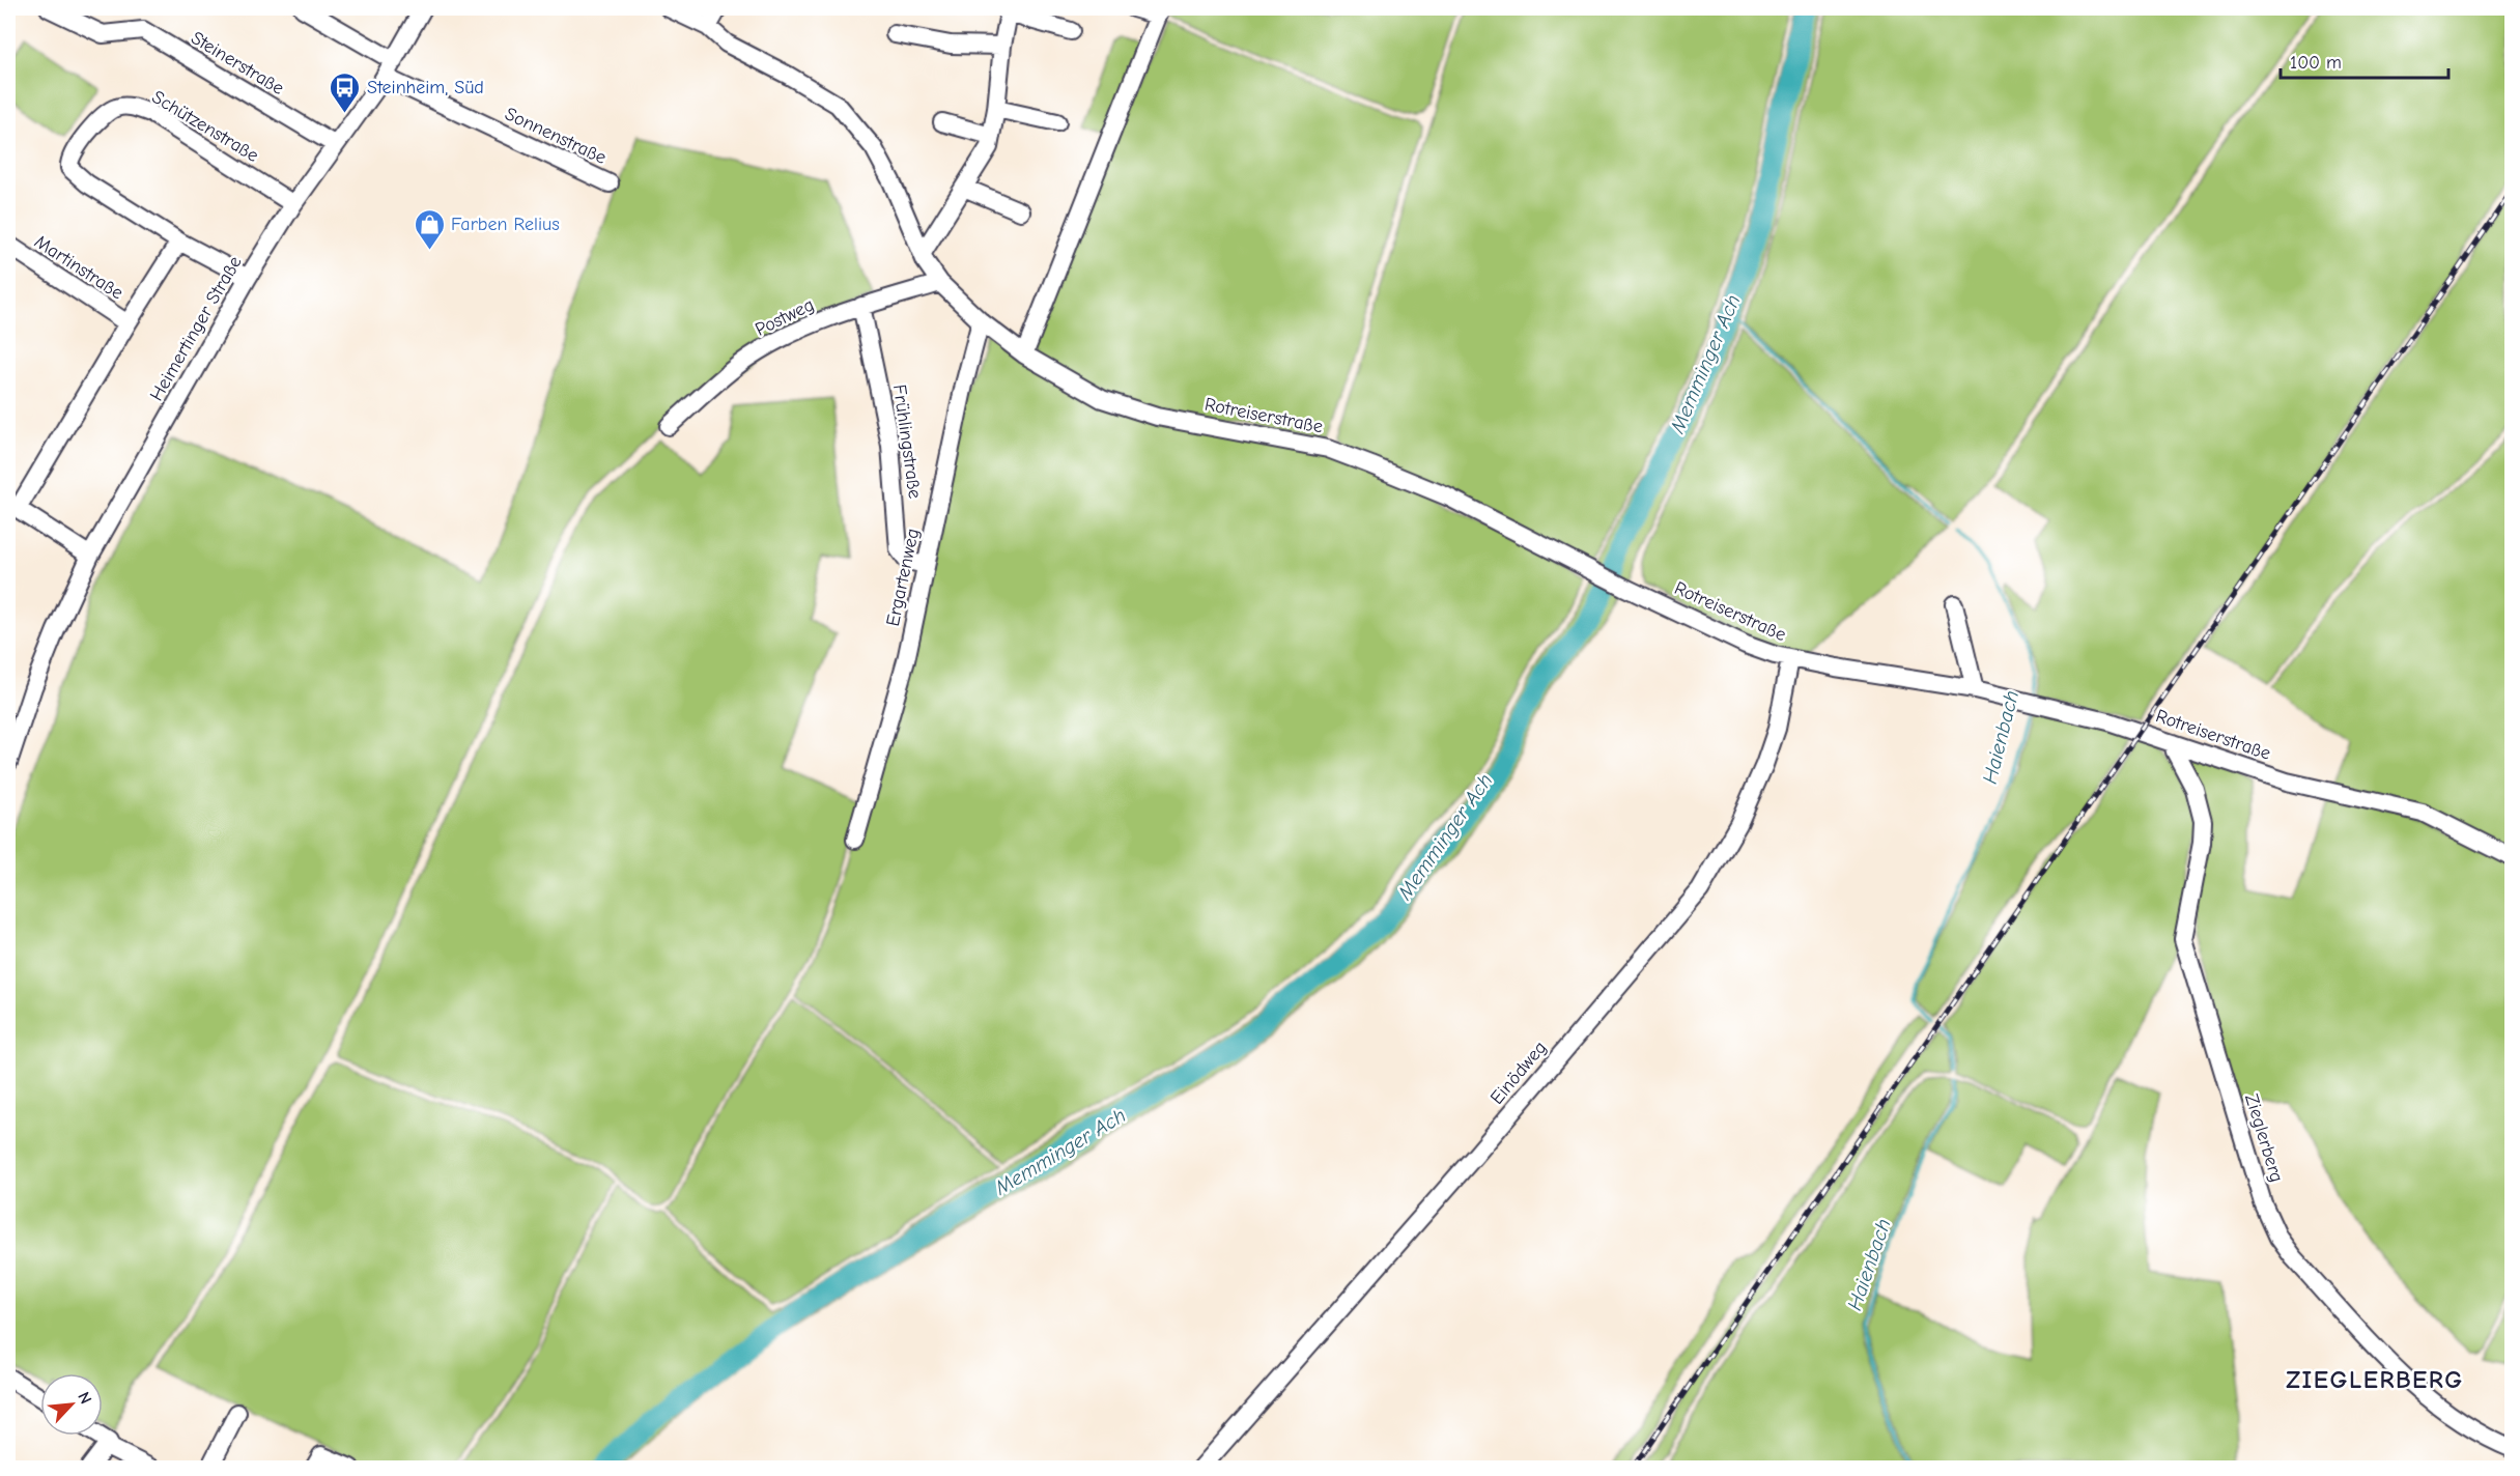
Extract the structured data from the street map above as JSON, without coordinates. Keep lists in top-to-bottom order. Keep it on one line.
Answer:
{"streets":{"street":["Steinerstraße","Schützenstraße","Sonnenstraße","Martinstraße","Postweg","Heimertinger Straße","Rotreiserstraße","Frühlingstraße","Ergartenweg","Einödweg","Zieglerberg"]},"crossings":[["Steinerstraße","Heimertinger Straße"],["Schützenstraße","Heimertinger Straße"],["Sonnenstraße","Heimertinger Straße"],["Postweg","Rotreiserstraße"],["Postweg","Frühlingstraße"],["Rotreiserstraße","Ergartenweg"],["Rotreiserstraße","Einödweg"],["Rotreiserstraße","Zieglerberg"],["Frühlingstraße","Ergartenweg"]],"districts":["ZIEGLERBERG"],"water":["Memminger Ach","Haienbach"],"places":{"bus stop":["Steinheim, Süd"],"shop":["Farben Relius"]},"scale_bar":"100 m","north":"top right"}
